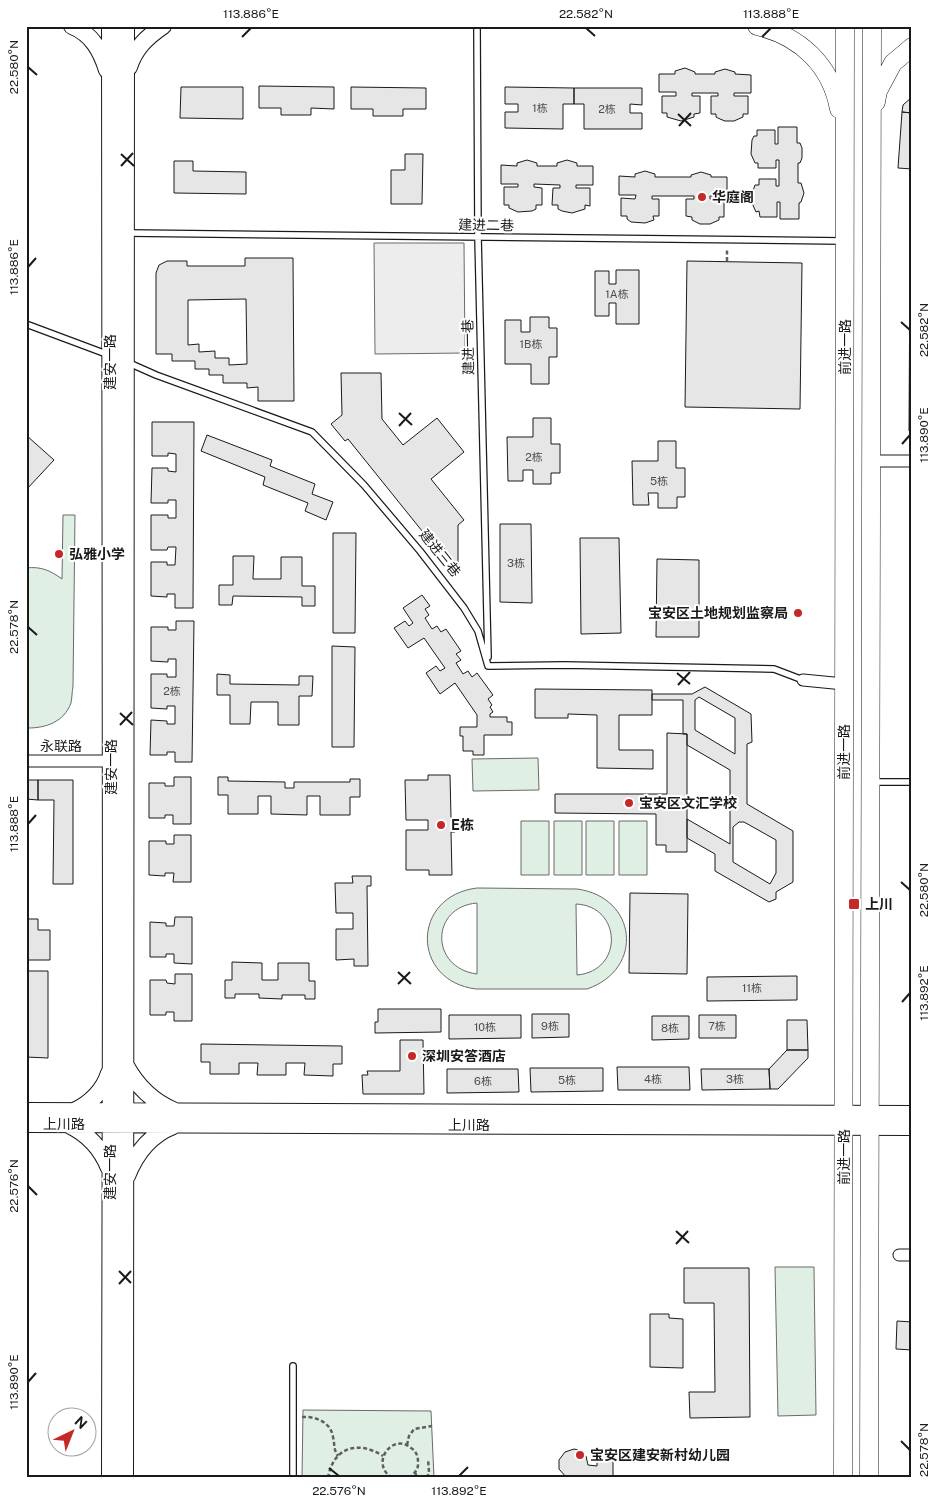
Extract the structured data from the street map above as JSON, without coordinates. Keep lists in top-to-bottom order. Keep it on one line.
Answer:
{"streets":{"main road":["前进一路","建安一路","上川路"],"street":["永联路"],"lane":["建进二巷","建进一巷","建进三巷"]},"crossings":[["建进二巷","建进一巷"],["建进二巷","前进一路"],["建进二巷","建安一路"],["建进一巷","建进三巷"],["前进一路","上川路"],["建安一路","建进三巷"],["建安一路","永联路"],["建安一路","上川路"]],"places":{"other":["华庭阁","弘雅小学","宝安区土地规划监察局","宝安区文汇学校","E栋","深圳安答酒店","宝安区建安新村幼儿园"],"transit":["上川"]},"house_numbers":["1栋","2栋","1A栋","1B栋","2栋","5栋","3栋","2栋","11栋","9栋","7栋","10栋","8栋","4栋","3栋","5栋","6栋"],"north":"top right","coordinates":["113.886°E","22.582°N","113.888°E","22.580°N","113.890°E","22.578°N","113.892°E","22.576°N"]}
